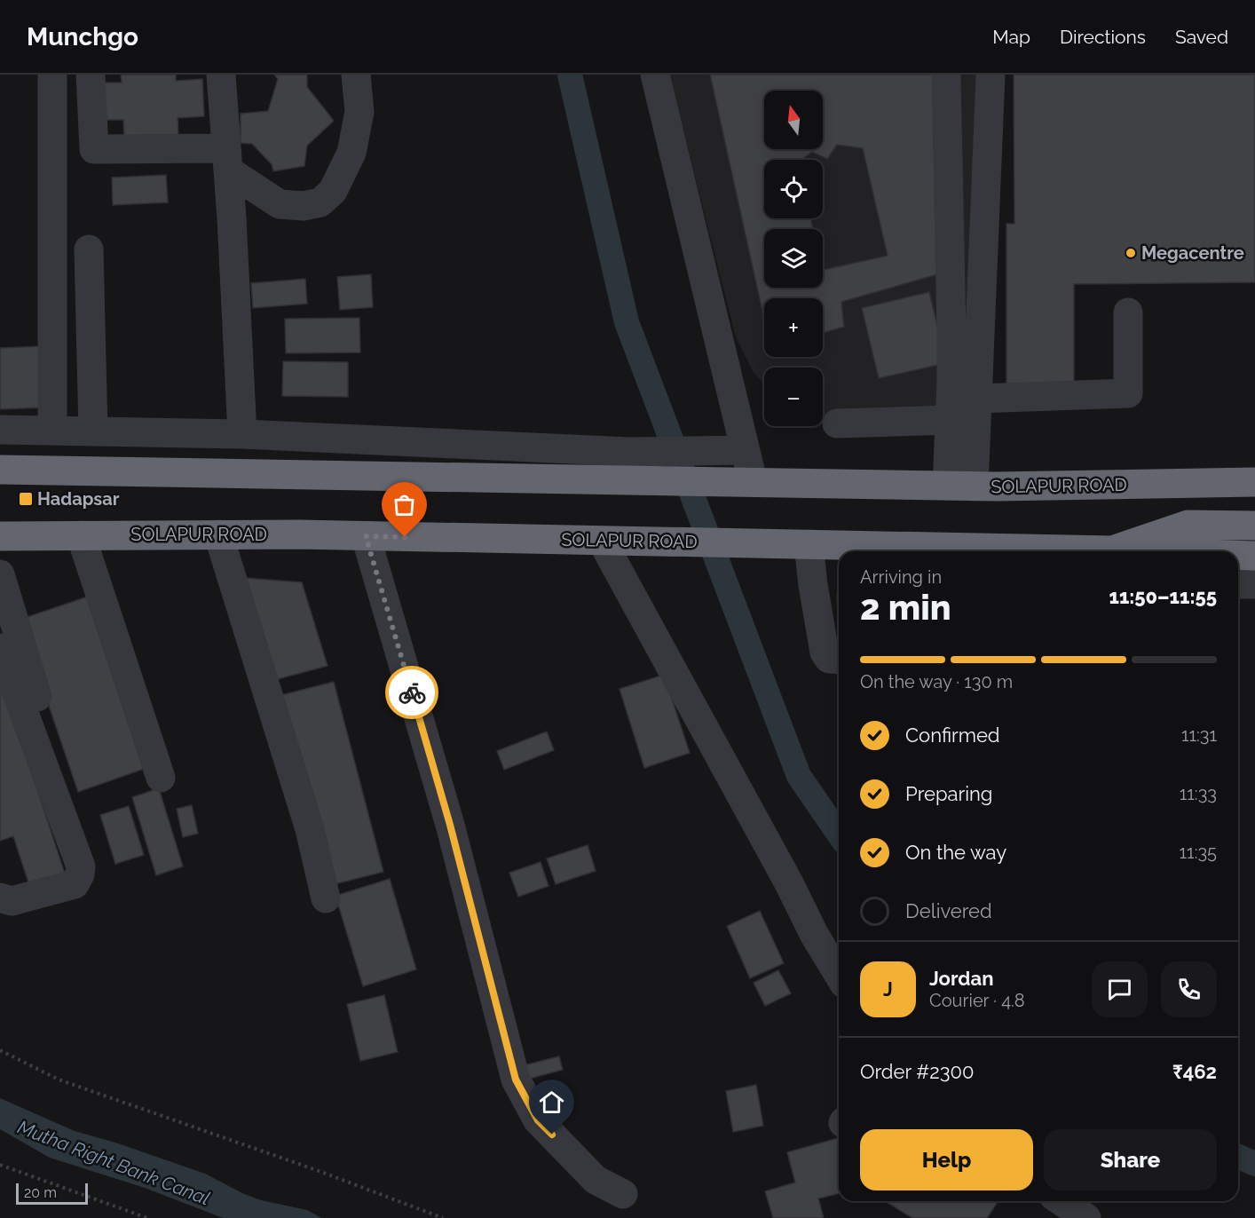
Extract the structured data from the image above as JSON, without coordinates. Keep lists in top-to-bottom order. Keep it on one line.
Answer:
{"streets":{"highway":["SOLAPUR ROAD"]},"water":["Mutha Right Bank Canal"],"places":{"other":["Megacentre"],"transit":["Hadapsar"]},"scale_bar":"20 m","north":"top","page":{"header":"Munchgo","nav":["Map","Directions","Saved"],"map_buttons":["+","−"],"heading":["2 min","Arriving in","11:50–11:55"],"panel":["Jordan","Courier · 4.8","Order #2300","₹462"],"bar":"On the way · 130 m","list":[["Confirmed","11:31"],["Preparing","11:33"],["On the way","11:35"],"Delivered"],"round":"J","buttons":["Help","Share"],"scale":"20 m"}}
